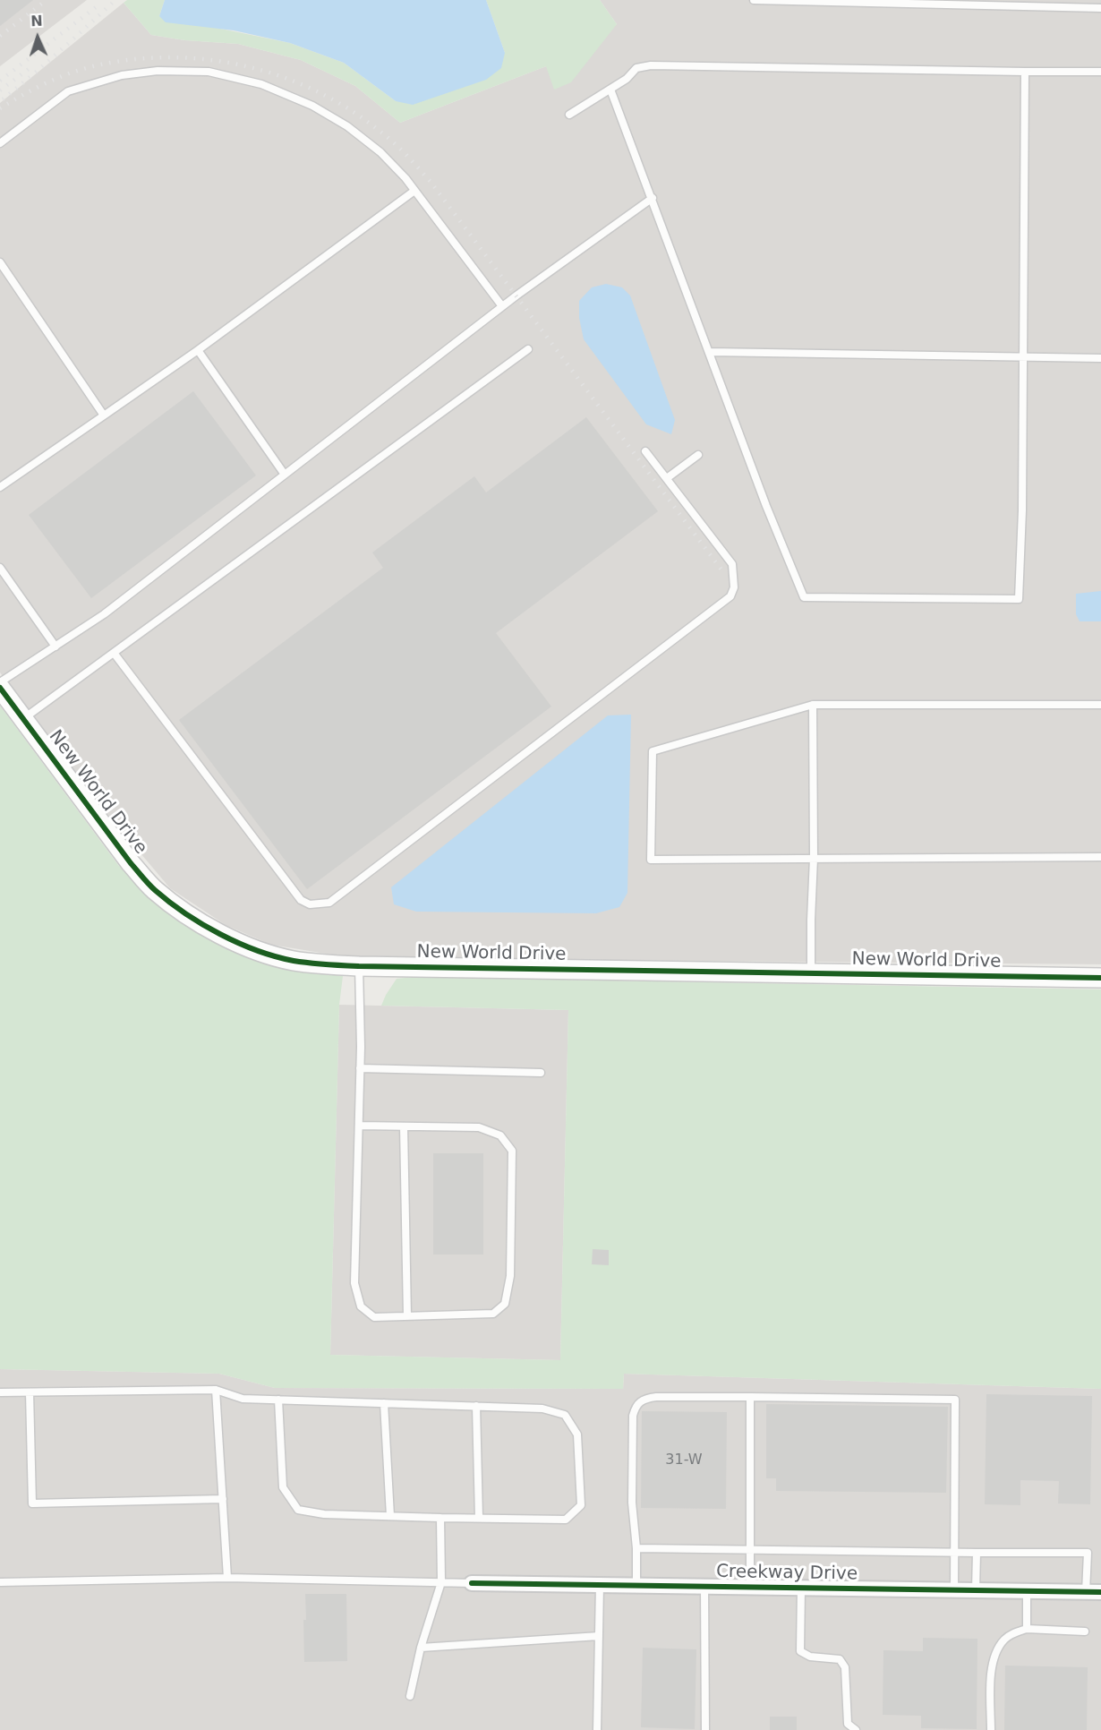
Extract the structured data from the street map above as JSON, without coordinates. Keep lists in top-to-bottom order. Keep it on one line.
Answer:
{"streets":{"street":["New World Drive","Creekway Drive"]},"house_numbers":["31-W"],"north":"top"}
